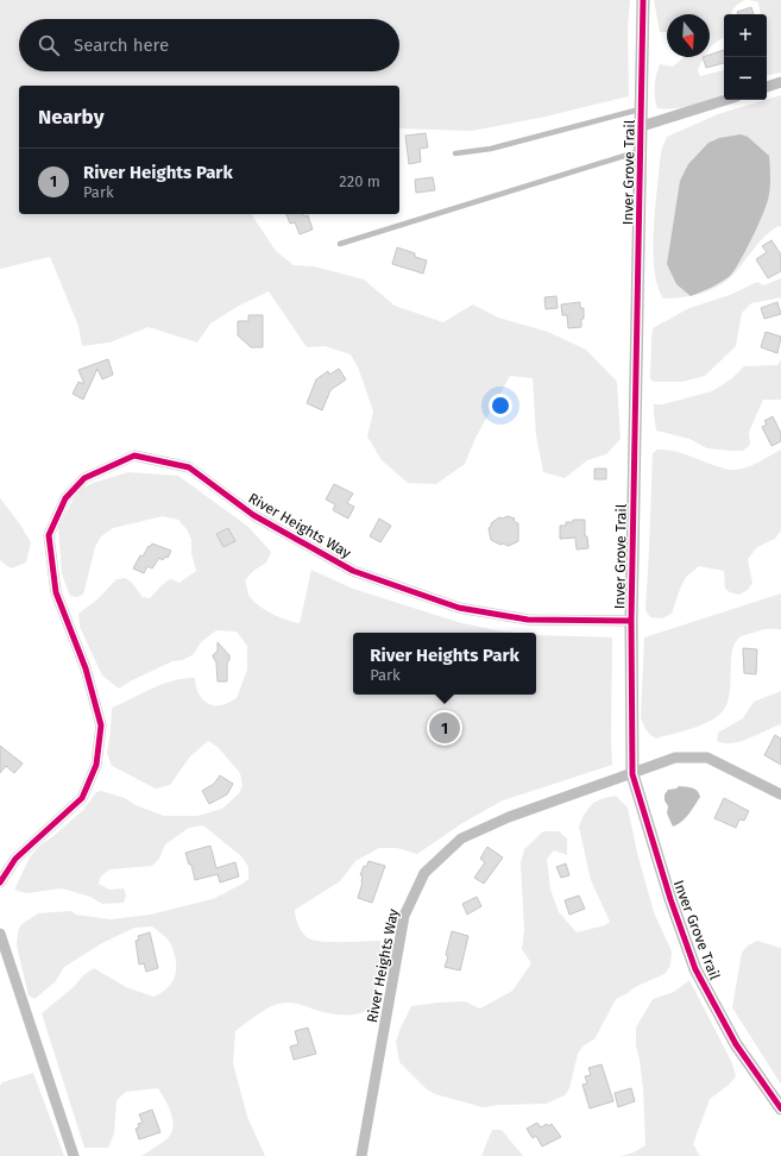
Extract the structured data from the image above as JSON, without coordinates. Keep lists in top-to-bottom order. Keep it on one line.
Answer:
{"streets":{"street":["Inver Grove Trail","River Heights Way"]},"crossings":[["Inver Grove Trail","River Heights Way"]],"north":"bottom","page":{"map_buttons":["+","−"],"search":"Search here","heading":"Nearby","list":[{"mark":"1","name":"River Heights Park","note":"Park","value":"220 m"}],"popup":["River Heights Park","Park"],"pins":"1"}}
